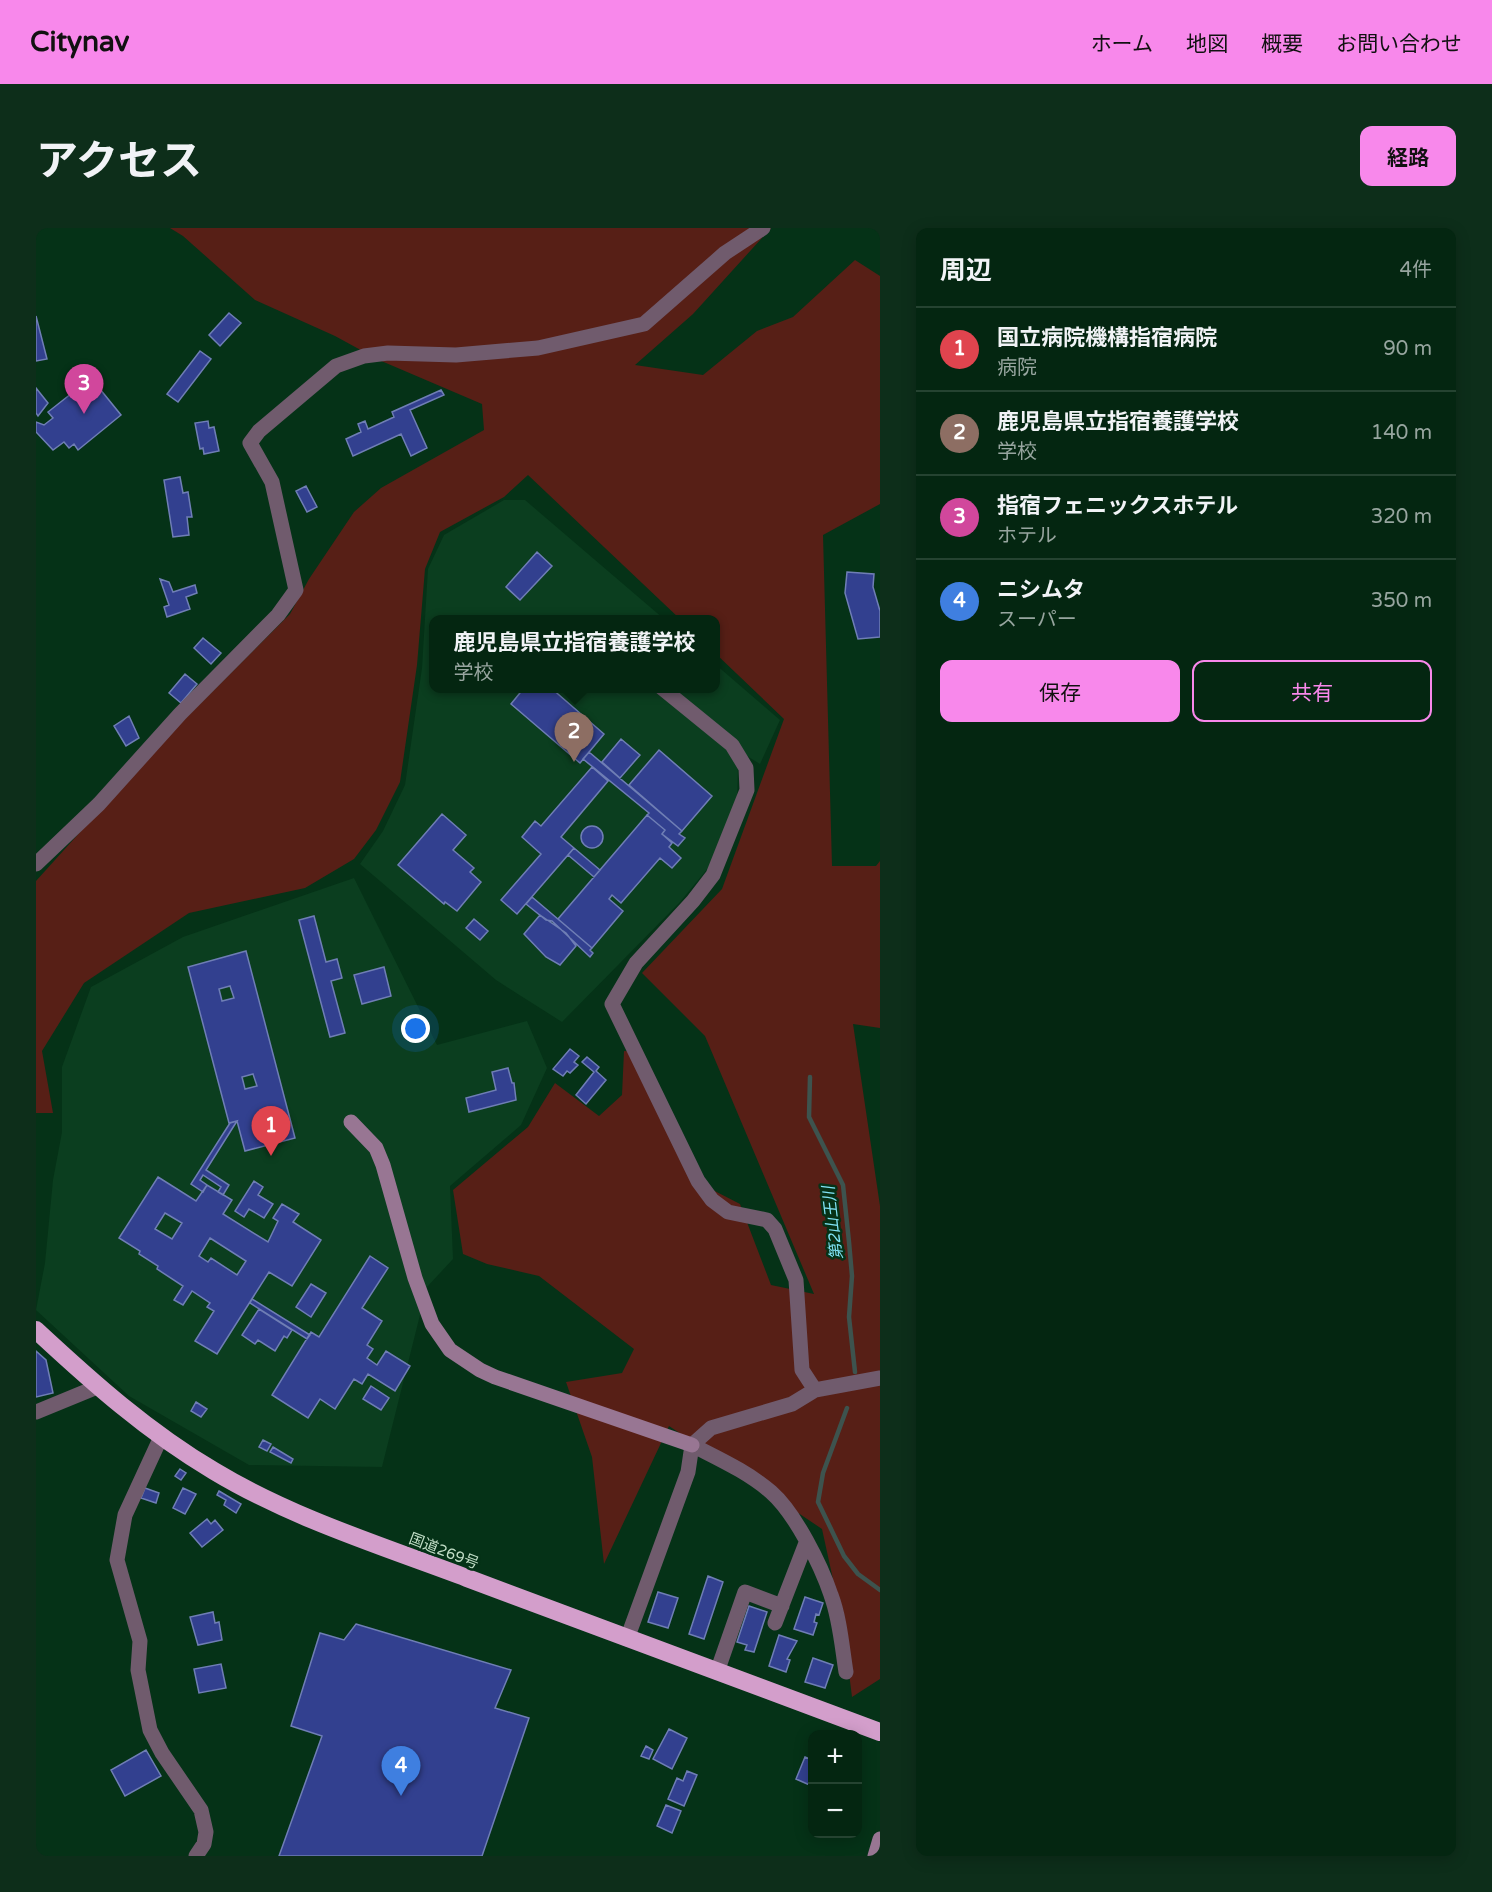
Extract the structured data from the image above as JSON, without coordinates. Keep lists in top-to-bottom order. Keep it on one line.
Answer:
{"streets":{"highway":["国道269号"]},"water":["第2山王川"],"page":{"header":"Citynav","nav":["ホーム","地図","概要","お問い合わせ"],"title":"アクセス","buttons":["経路",["保存","共有"]],"heading":["周辺","4件"],"list":[{"mark":"1","name":"国立病院機構指宿病院","note":"病院","value":"90 m"},{"mark":"2","name":"鹿児島県立指宿養護学校","note":"学校","value":"140 m"},{"mark":"3","name":"指宿フェニックスホテル","note":"ホテル","value":"320 m"},{"mark":"4","name":"ニシムタ","note":"スーパー","value":"350 m"}],"pins":["3","2","1","4"],"popup":["鹿児島県立指宿養護学校","学校"],"map_buttons":["+","−"]}}
